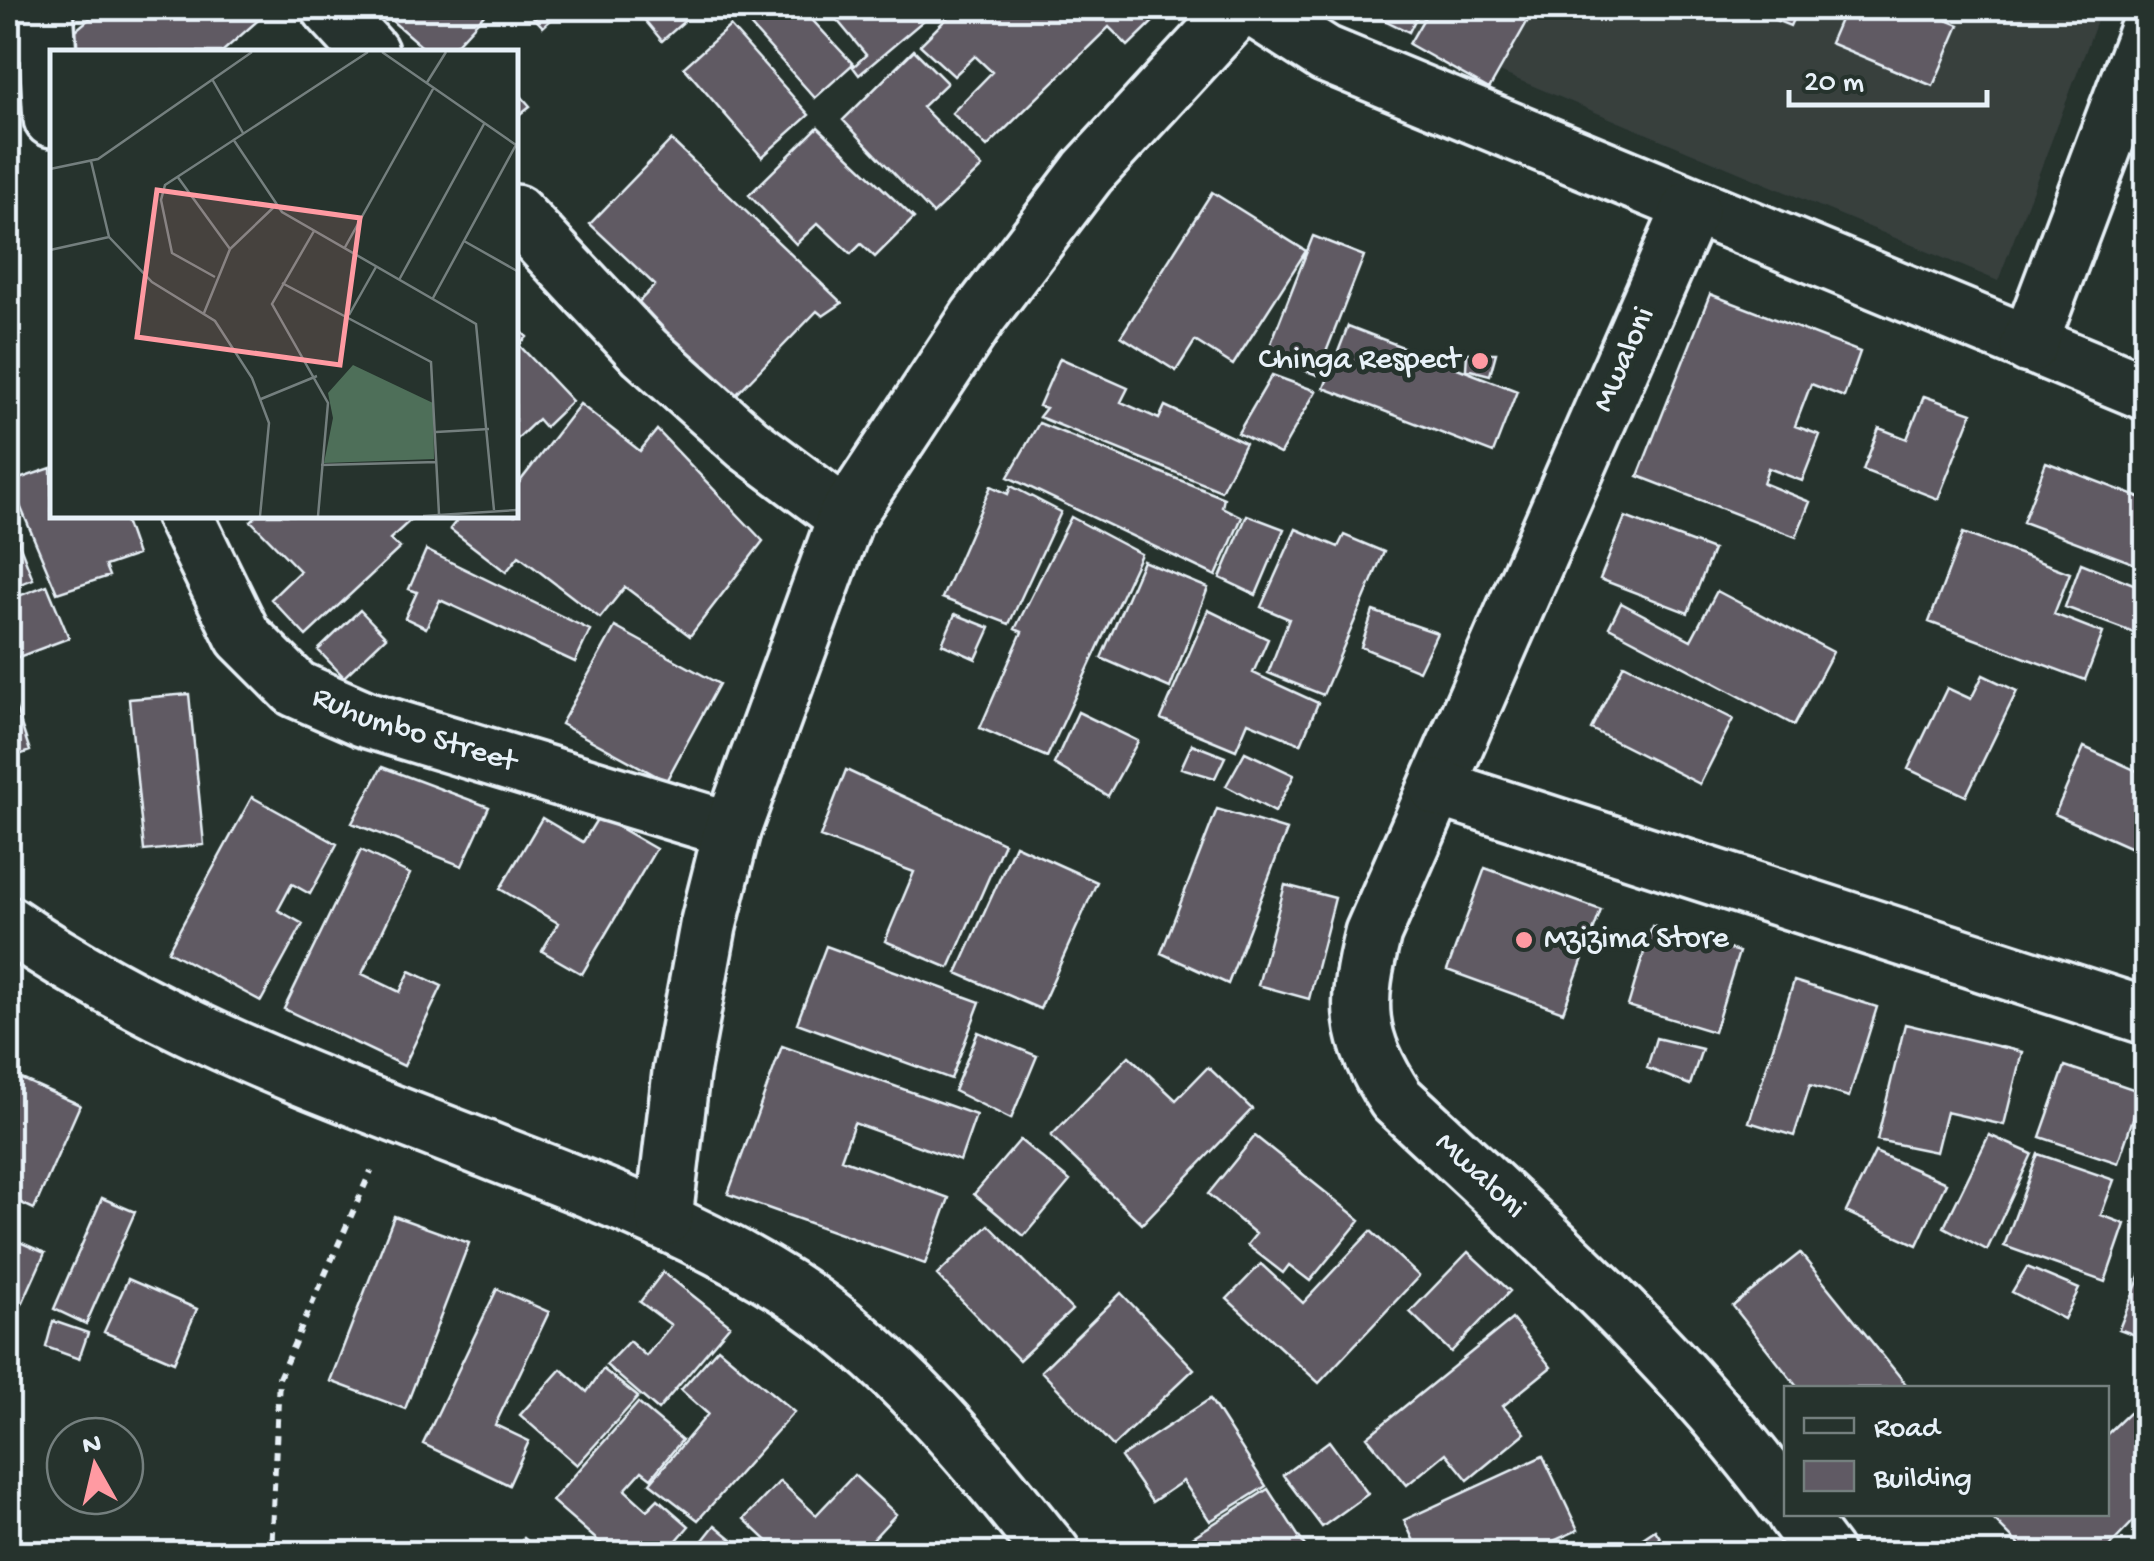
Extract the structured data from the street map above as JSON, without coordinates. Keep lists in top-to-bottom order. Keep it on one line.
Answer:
{"streets":{"street":["Mwaloni","Ruhumbo Street"]},"places":["Chinga Respect","Mzizima Store"],"legend":["Road","Building"],"scale_bar":"20 m","north":"top"}
